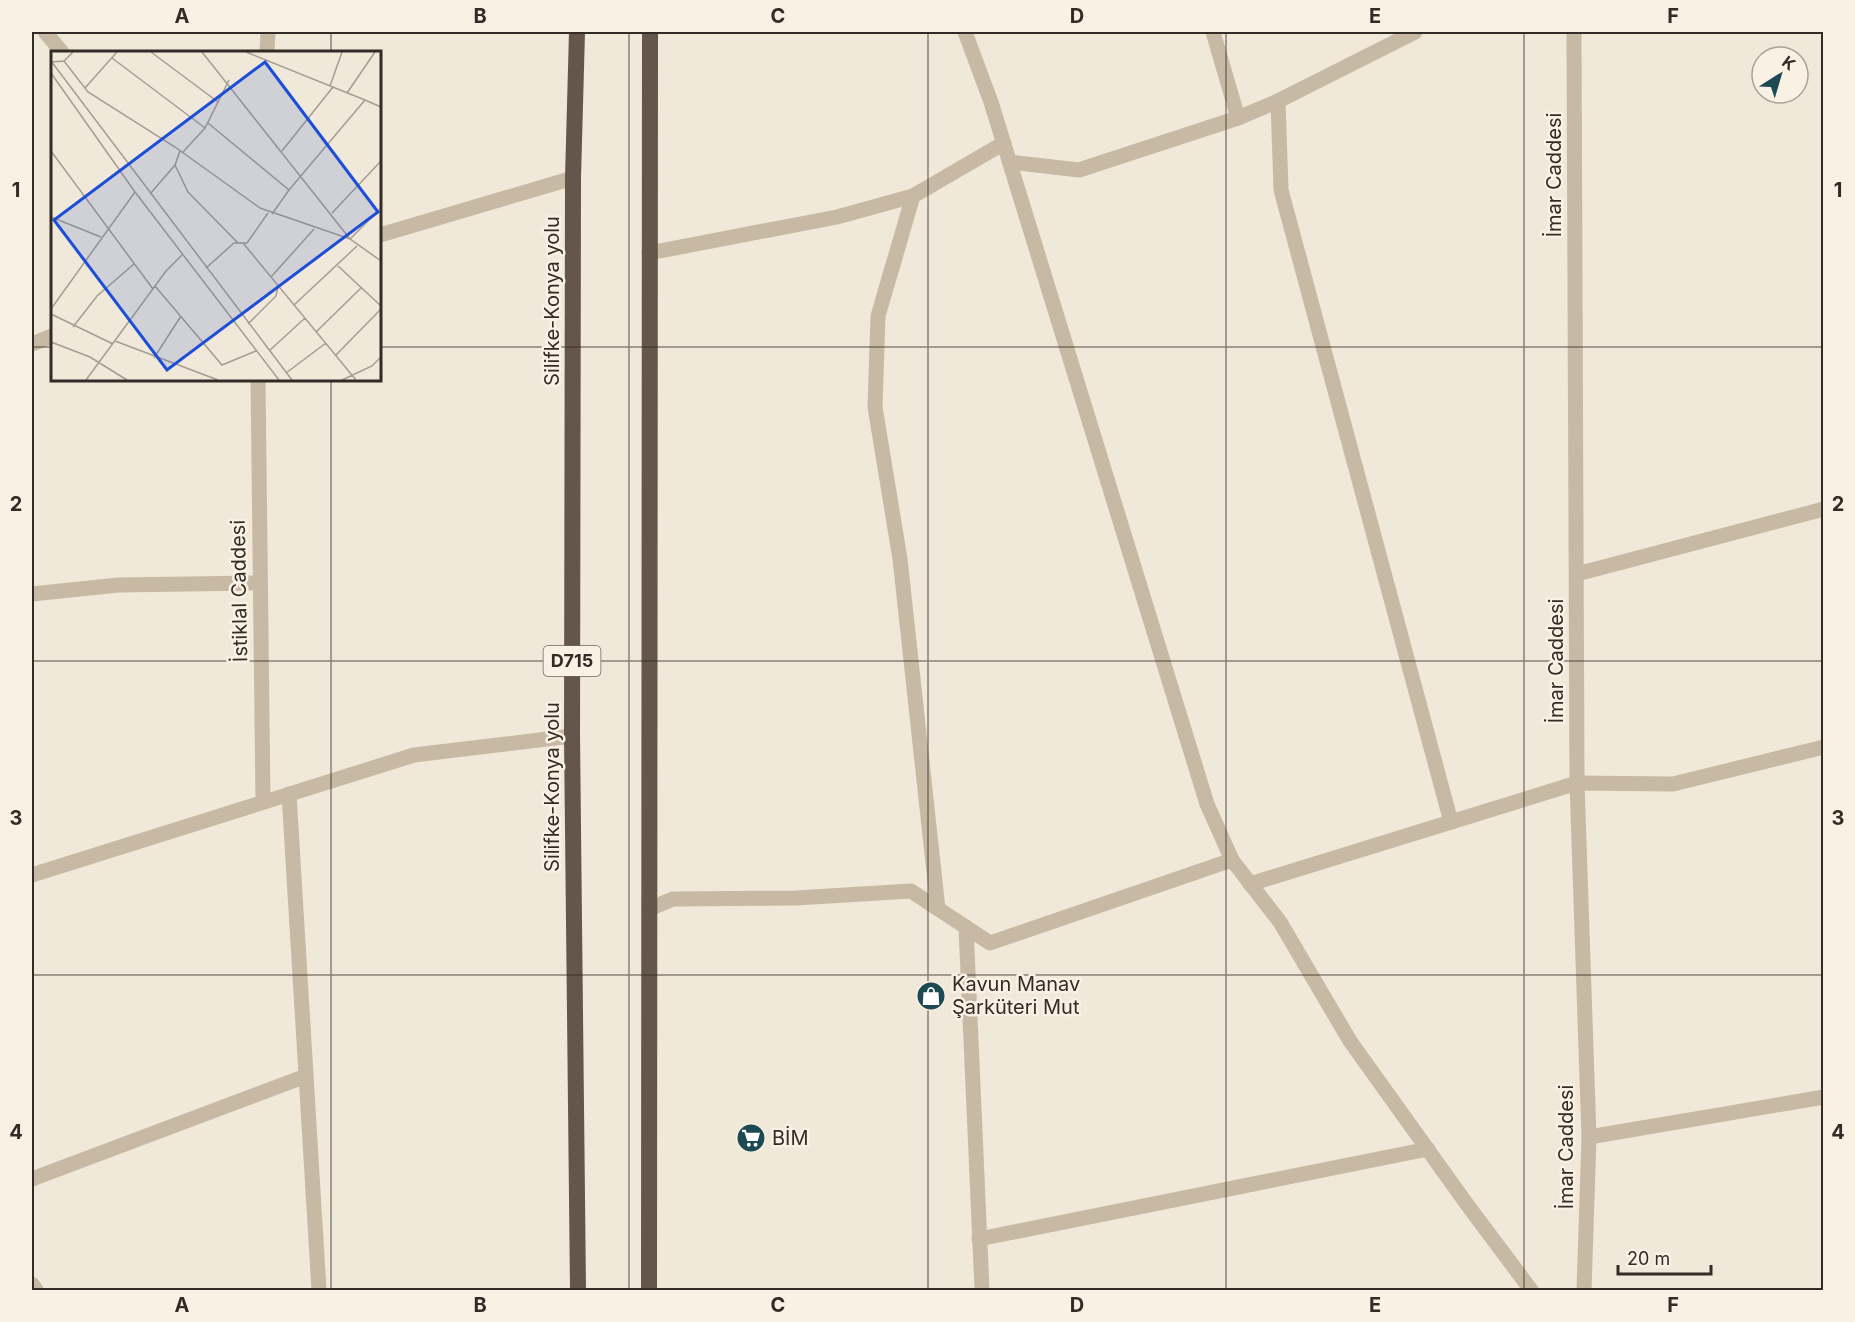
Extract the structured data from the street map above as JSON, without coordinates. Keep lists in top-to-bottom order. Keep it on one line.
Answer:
{"streets":{"highway":["Silifke-Konya yolu","D715"],"street":["İmar Caddesi","İstiklal Caddesi"]},"places":{"shop":["Kavun Manav Şarküteri Mut"],"supermarket":["BİM"]},"scale_bar":"20 m","north":"top right","grid":{"columns":["A","B","C","D","E","F"],"rows":["1","2","3","4"]}}
